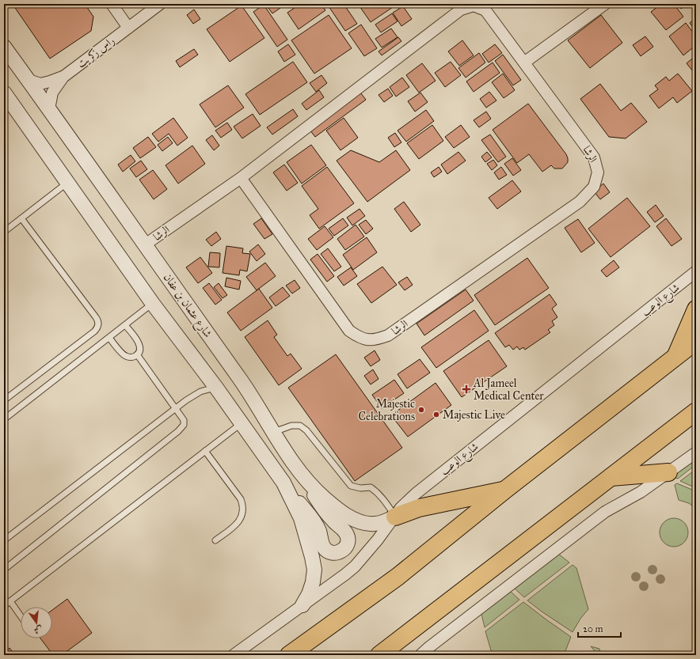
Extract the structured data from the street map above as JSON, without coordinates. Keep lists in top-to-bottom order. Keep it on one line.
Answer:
{"streets":{"street":["راس زكريت","الرشا","شارع الوعب","شارع عثمان بن عفان"]},"crossings":[["راس زكريت","شارع عثمان بن عفان"],["الرشا","شارع عثمان بن عفان"],["شارع الوعب","شارع عثمان بن عفان"]],"places":{"health":["Al Jameel Medical Center"],"other":["Majestic Celebrations","Majestic Live"]},"scale_bar":"20 m","north":"bottom"}
